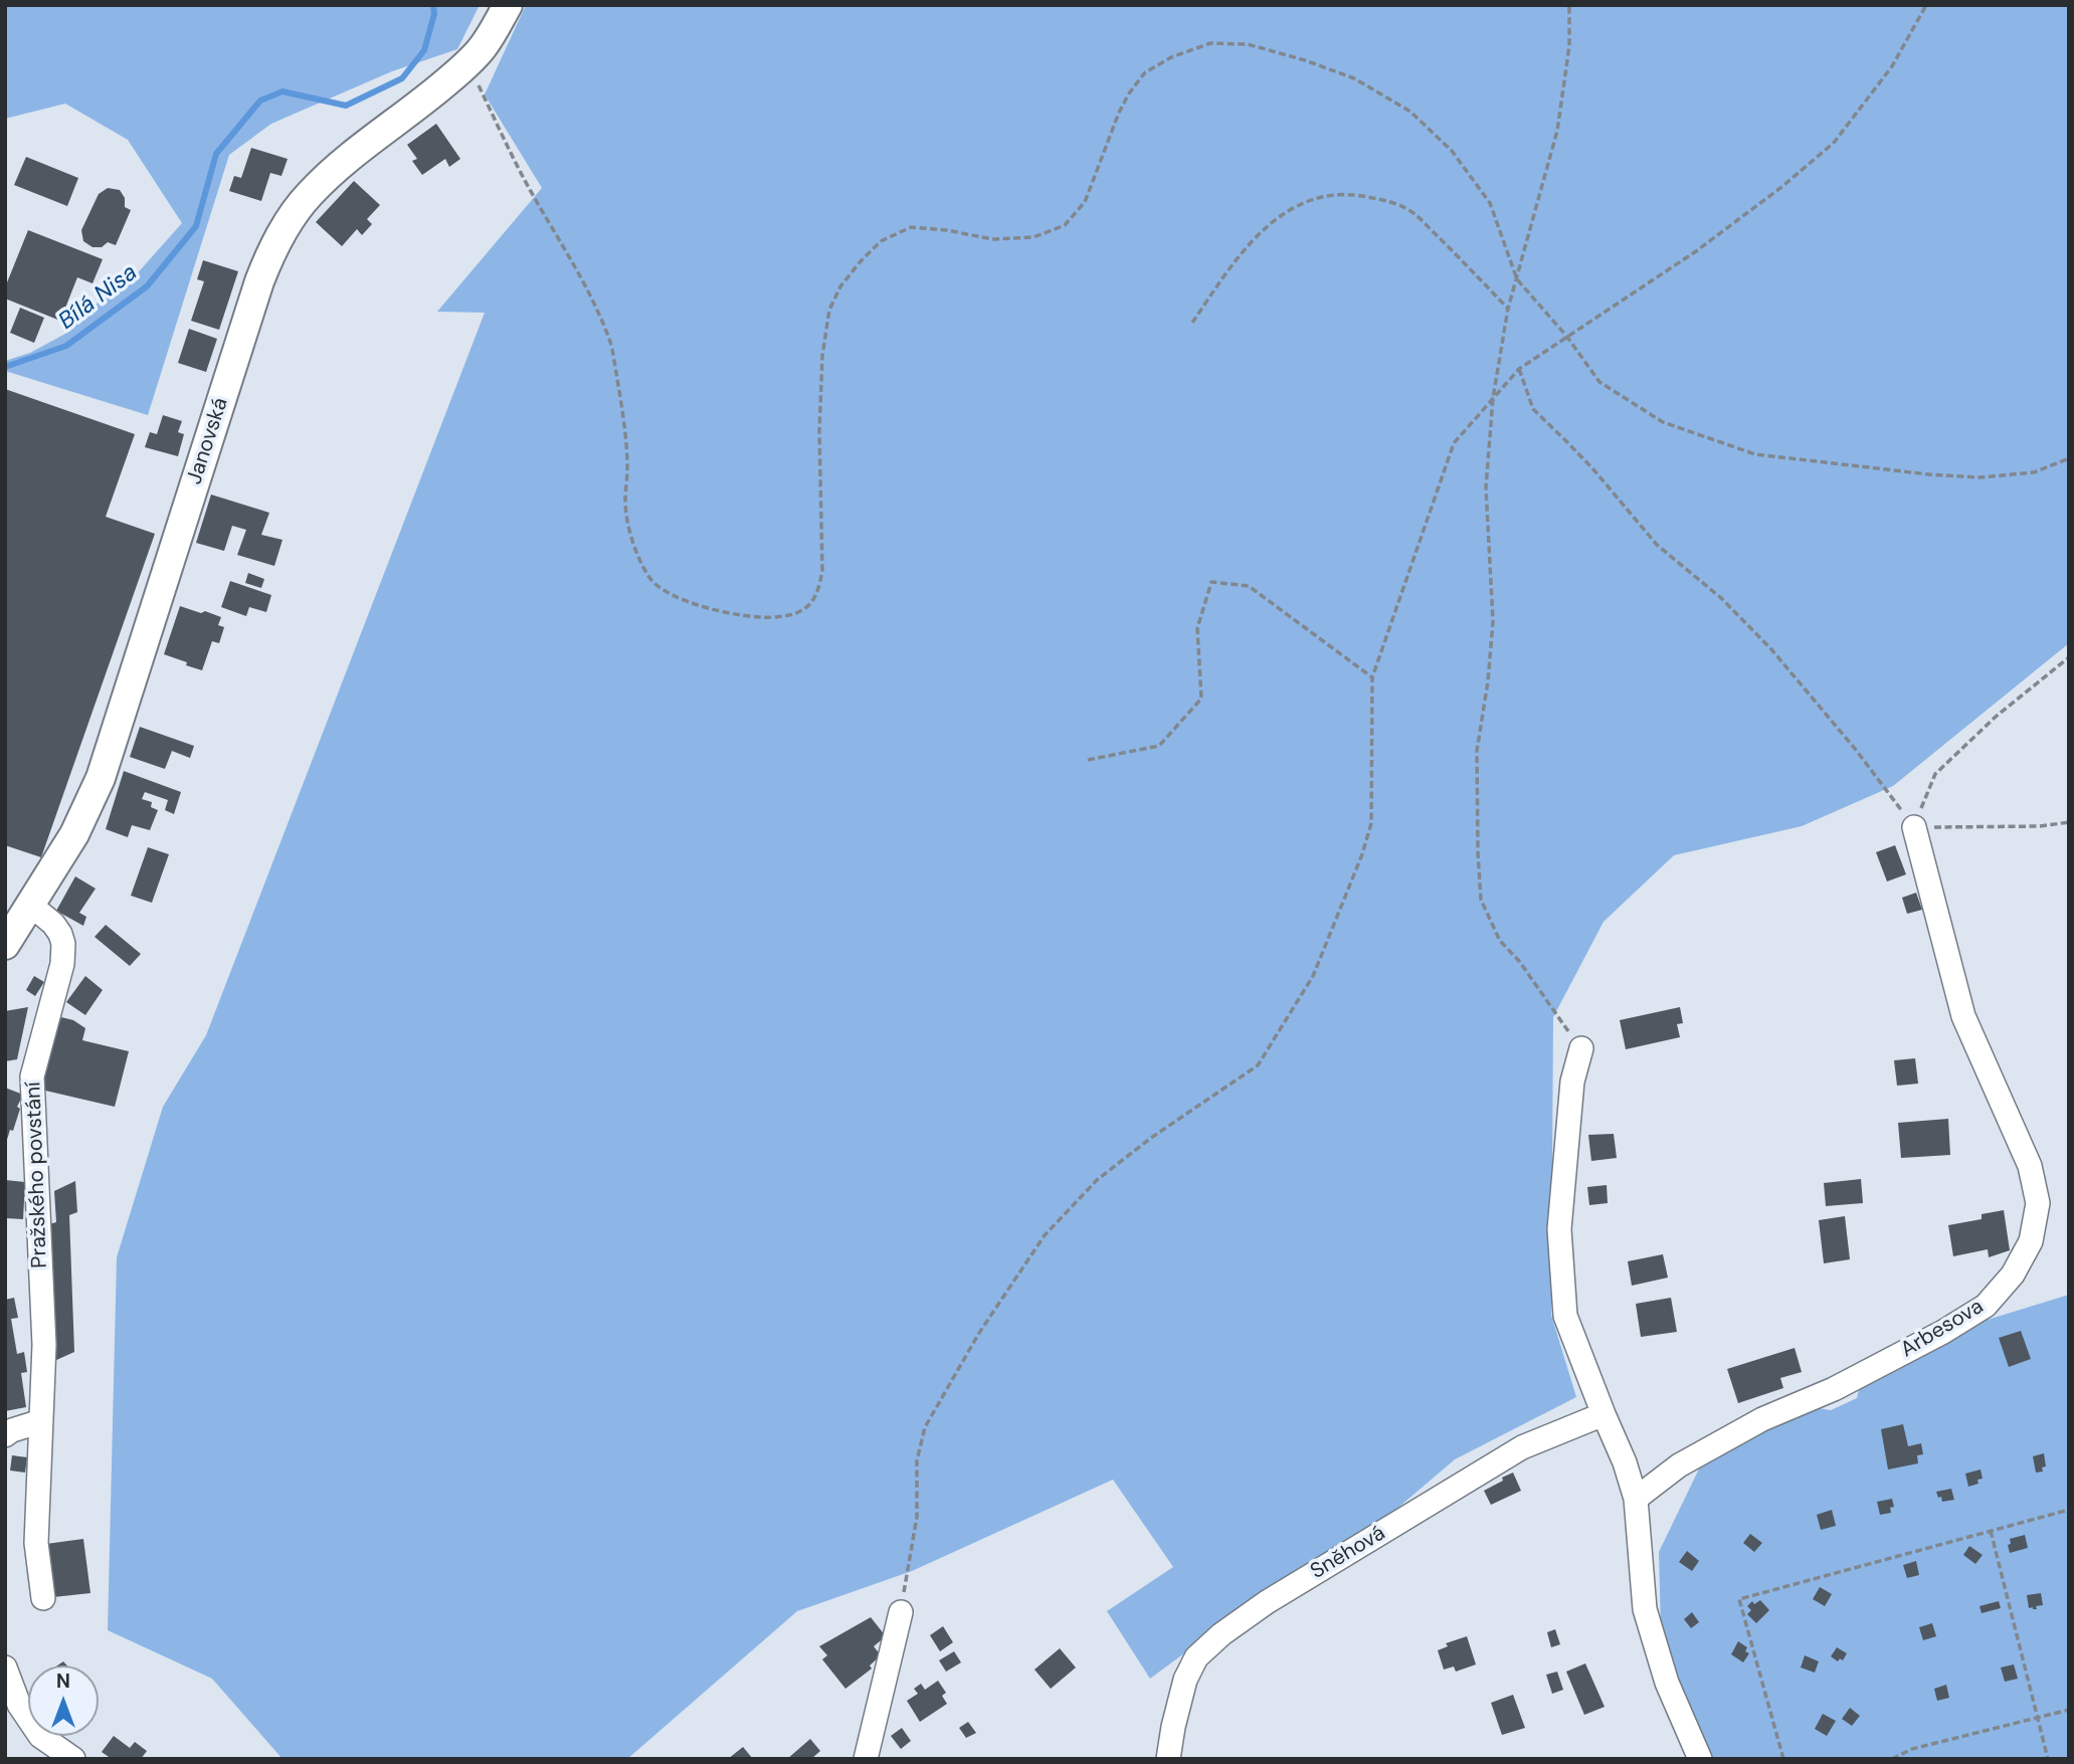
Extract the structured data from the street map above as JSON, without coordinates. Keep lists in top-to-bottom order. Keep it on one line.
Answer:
{"streets":{"street":["Janovská","Pražského povstání","Arbesova","Sněhová"]},"crossings":[["Janovská","Pražského povstání"]],"water":["Bílá Nisa"],"north":"top"}
